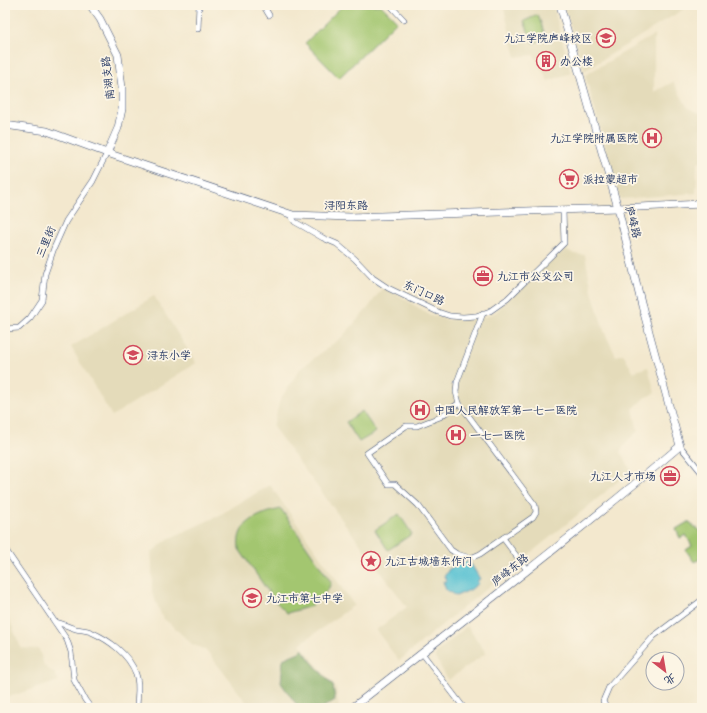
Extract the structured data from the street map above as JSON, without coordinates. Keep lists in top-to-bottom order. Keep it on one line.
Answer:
{"streets":{"main road":["南湖支路","浔阳东路","庐峰路","庐峰东路"],"street":["三里街","东门口路"]},"crossings":[["南湖支路","浔阳东路"],["南湖支路","三里街"],["浔阳东路","庐峰路"],["浔阳东路","三里街"],["浔阳东路","东门口路"],["庐峰路","庐峰东路"]],"places":{"school or university":["九江学院庐峰校区","浔东小学","九江市第七中学"],"building":["办公楼"],"hospital":["九江学院附属医院","中国人民解放军第一七一医院","一七一医院"],"supermarket":["派拉蒙超市"],"office":["九江市公交公司","九江人才市场"],"place":["九江古城墙东作门"]},"north":"bottom right"}
